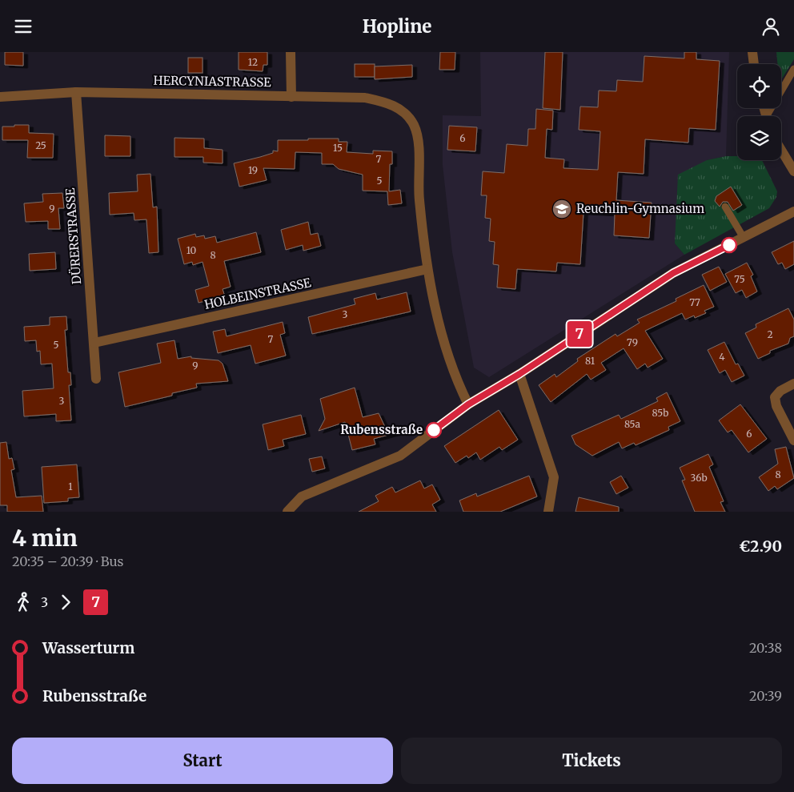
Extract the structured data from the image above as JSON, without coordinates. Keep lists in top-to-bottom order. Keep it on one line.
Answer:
{"streets":{"street":["HERCYNIASTRASSE","DÜRERSTRASSE","HOLBEINSTRASSE"]},"crossings":[["HERCYNIASTRASSE","DÜRERSTRASSE"],["HERCYNIASTRASSE","HOLBEINSTRASSE"],["DÜRERSTRASSE","HOLBEINSTRASSE"]],"places":{"school or university":["Reuchlin-Gymnasium"],"other":["Rubensstraße"]},"lines":["bus line 7"],"house_numbers":["12","6","25","15","7","19","5","9","10","8","75","77","3","2","7","79","5","4","81","9","3","85b","85a","6","8","36b","1"],"page":{"header":"Hopline","on_map":"7","heading":["4 min","20:35 – 20:39 · Bus","€2.90"],"legs":["3","7"],"list":[{"name":"Wasserturm","value":"20:38"},{"name":"Rubensstraße","value":"20:39"}],"buttons":["Start","Tickets"]}}
